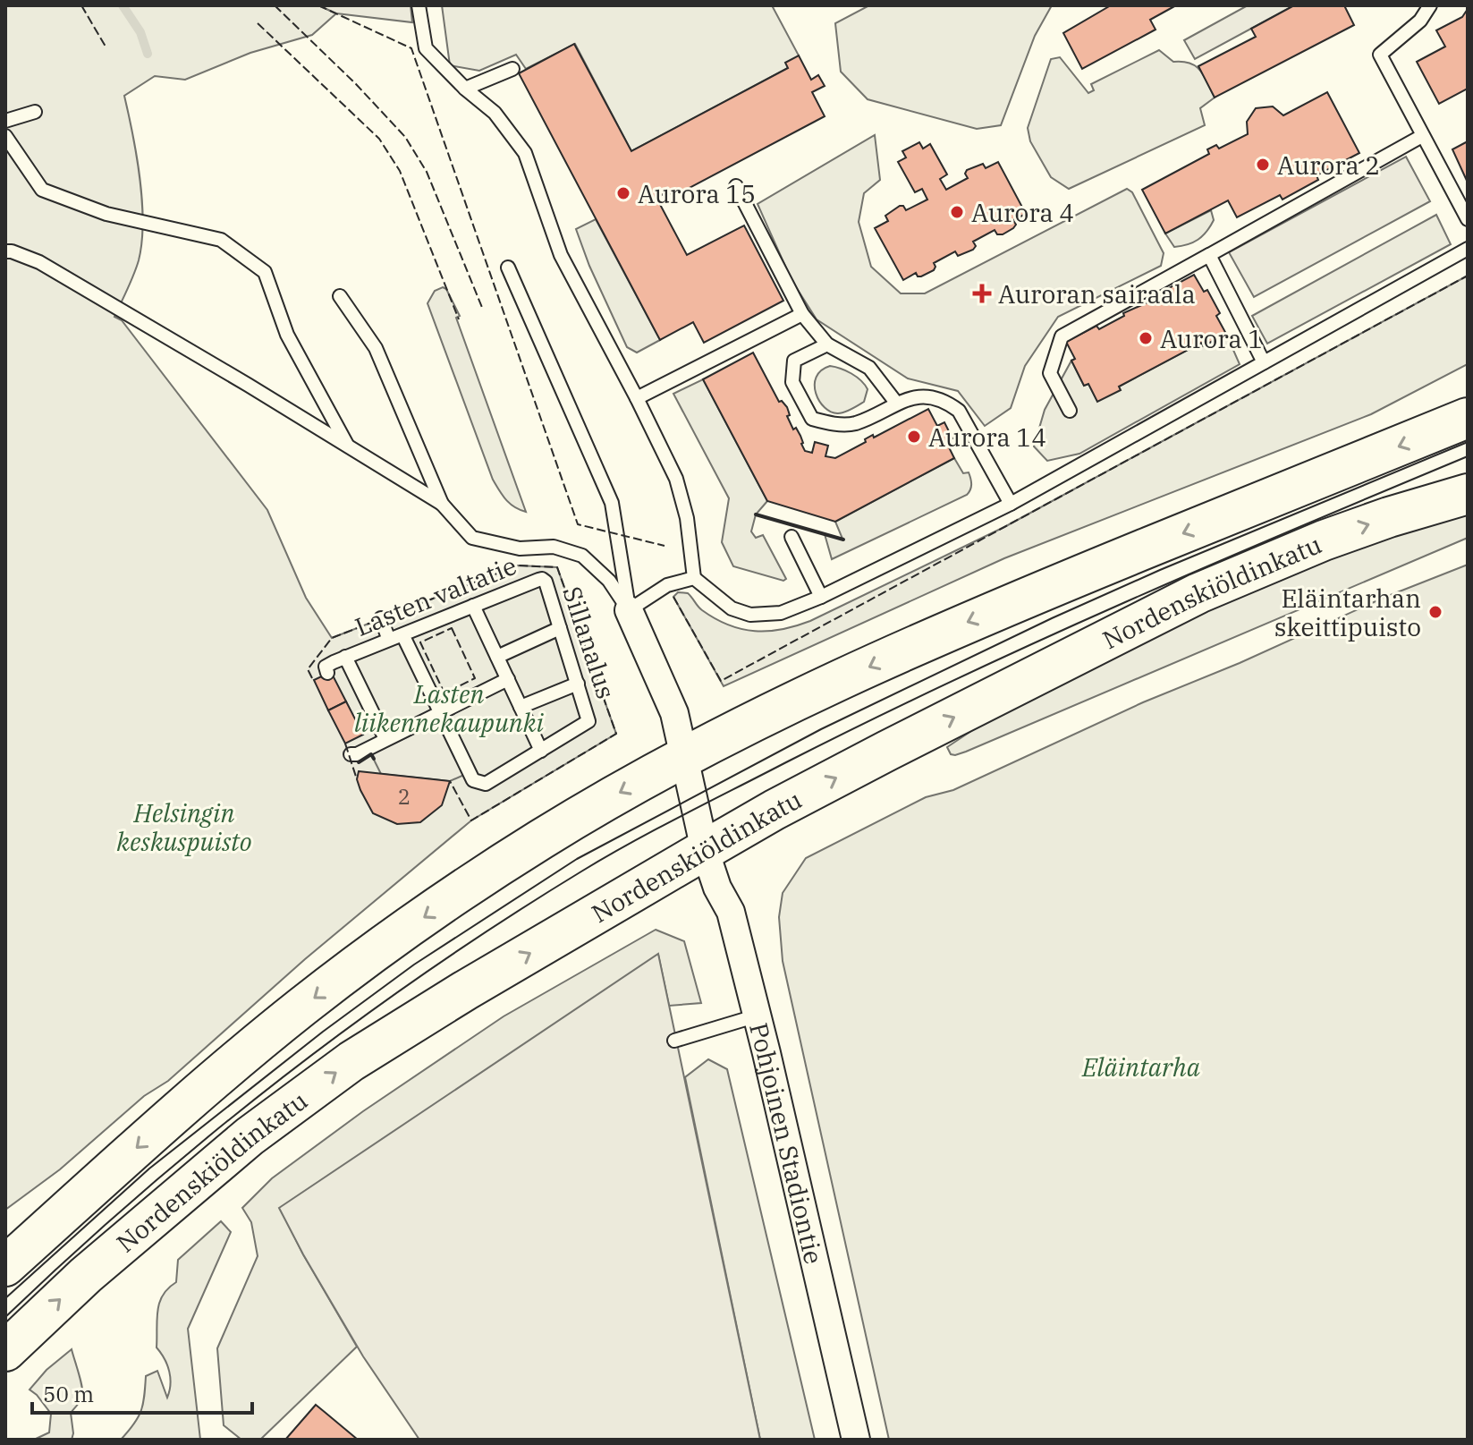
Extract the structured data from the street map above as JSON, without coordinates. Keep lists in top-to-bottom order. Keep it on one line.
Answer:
{"streets":{"main road":["Nordenskiöldinkatu"],"street":["Pohjoinen Stadiontie"],"lane":["Lasten valtatie","Sillanalus"]},"crossings":[["Nordenskiöldinkatu","Pohjoinen Stadiontie"],["Lasten valtatie","Sillanalus"]],"parks":["Lasten liikennekaupunki","Helsingin keskuspuisto","Eläintarha"],"places":{"other":["Aurora 2","Aurora 15","Aurora 4","Aurora 1","Aurora 14","Eläintarhan skeittipuisto"],"health":["Auroran sairaala"]},"house_numbers":["2"],"scale_bar":"50 m"}
